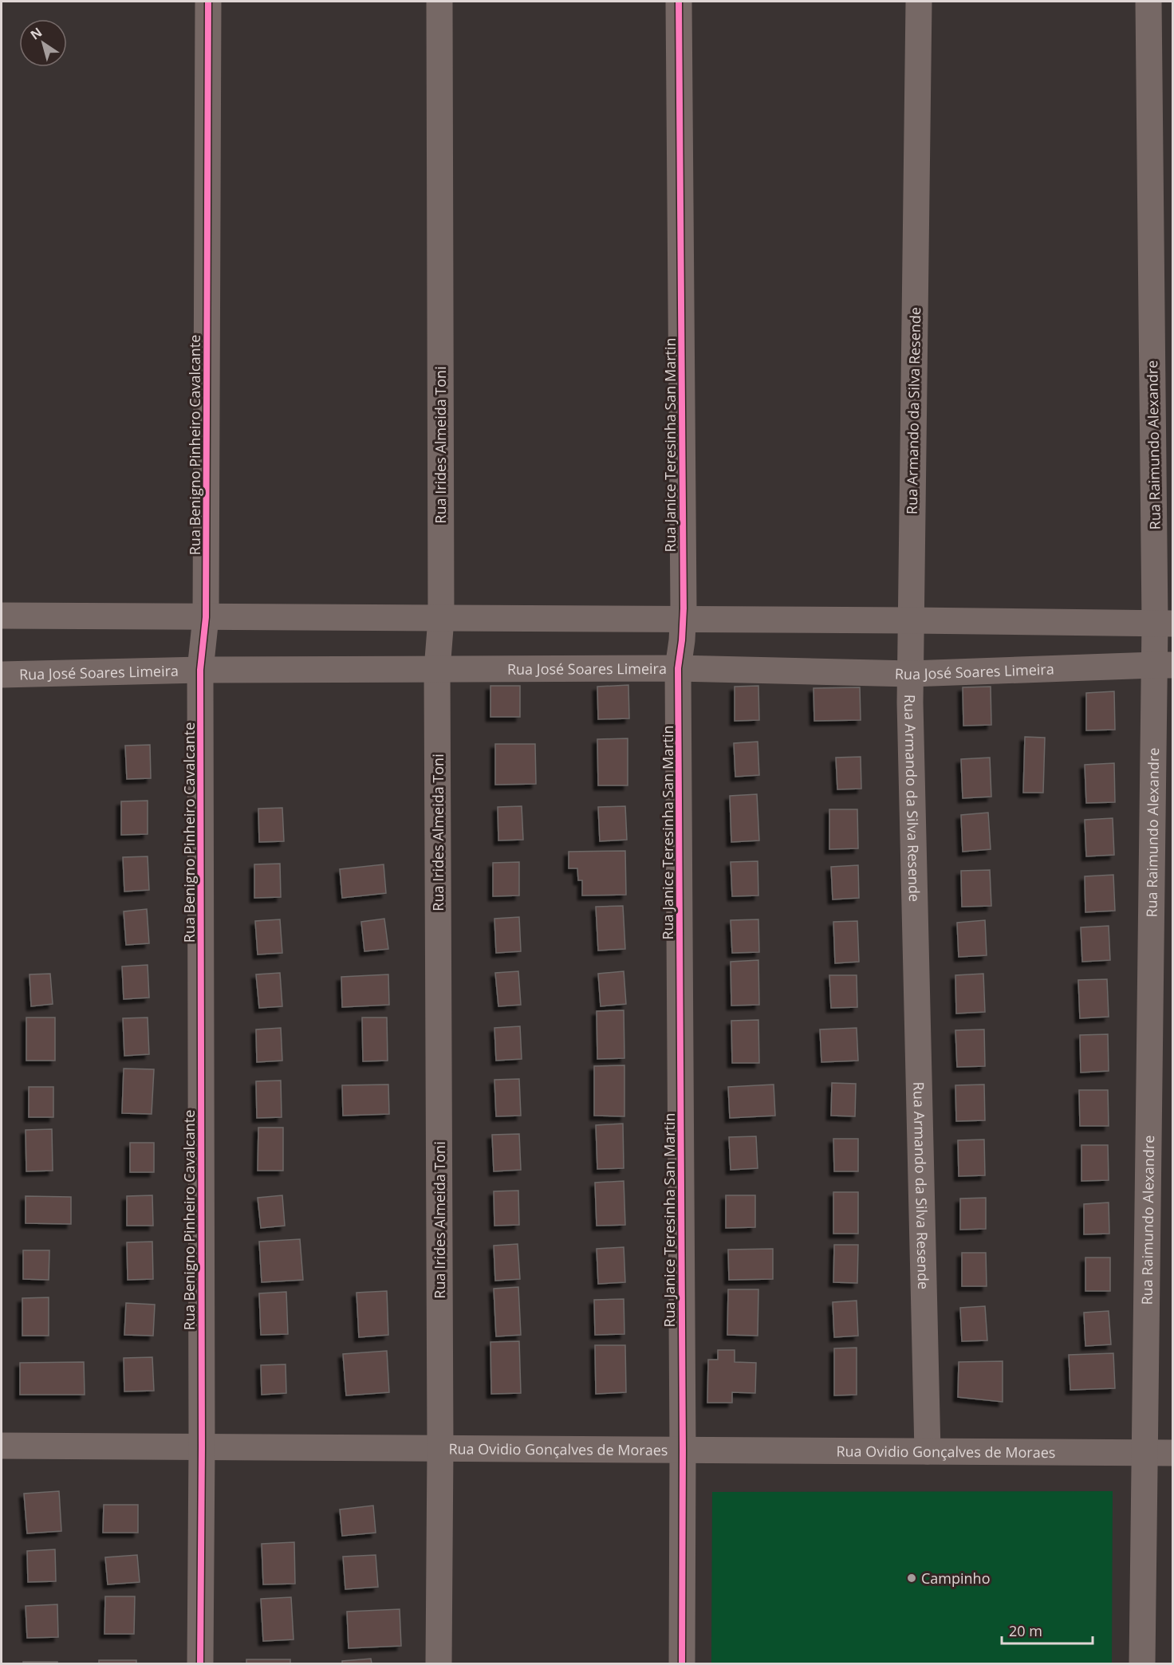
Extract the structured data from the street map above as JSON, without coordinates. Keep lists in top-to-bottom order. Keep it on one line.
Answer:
{"streets":{"street":["Rua Armando da Silva Resende","Rua Benigno Pinheiro Cavalcante","Rua Irides Almeida Toni","Rua Janice Teresinha San Martin","Rua Raimundo Alexandre","Rua José Soares Limeira","Rua Ovidio Gonçalves de Moraes"]},"crossings":[["Rua Armando da Silva Resende","Rua José Soares Limeira"],["Rua Armando da Silva Resende","Rua Ovidio Gonçalves de Moraes"],["Rua Benigno Pinheiro Cavalcante","Rua José Soares Limeira"],["Rua Benigno Pinheiro Cavalcante","Rua Ovidio Gonçalves de Moraes"],["Rua Irides Almeida Toni","Rua José Soares Limeira"],["Rua Irides Almeida Toni","Rua Ovidio Gonçalves de Moraes"],["Rua Janice Teresinha San Martin","Rua José Soares Limeira"],["Rua Janice Teresinha San Martin","Rua Ovidio Gonçalves de Moraes"],["Rua Raimundo Alexandre","Rua José Soares Limeira"],["Rua Raimundo Alexandre","Rua Ovidio Gonçalves de Moraes"]],"places":["Campinho"],"scale_bar":"20 m","north":"top left"}
